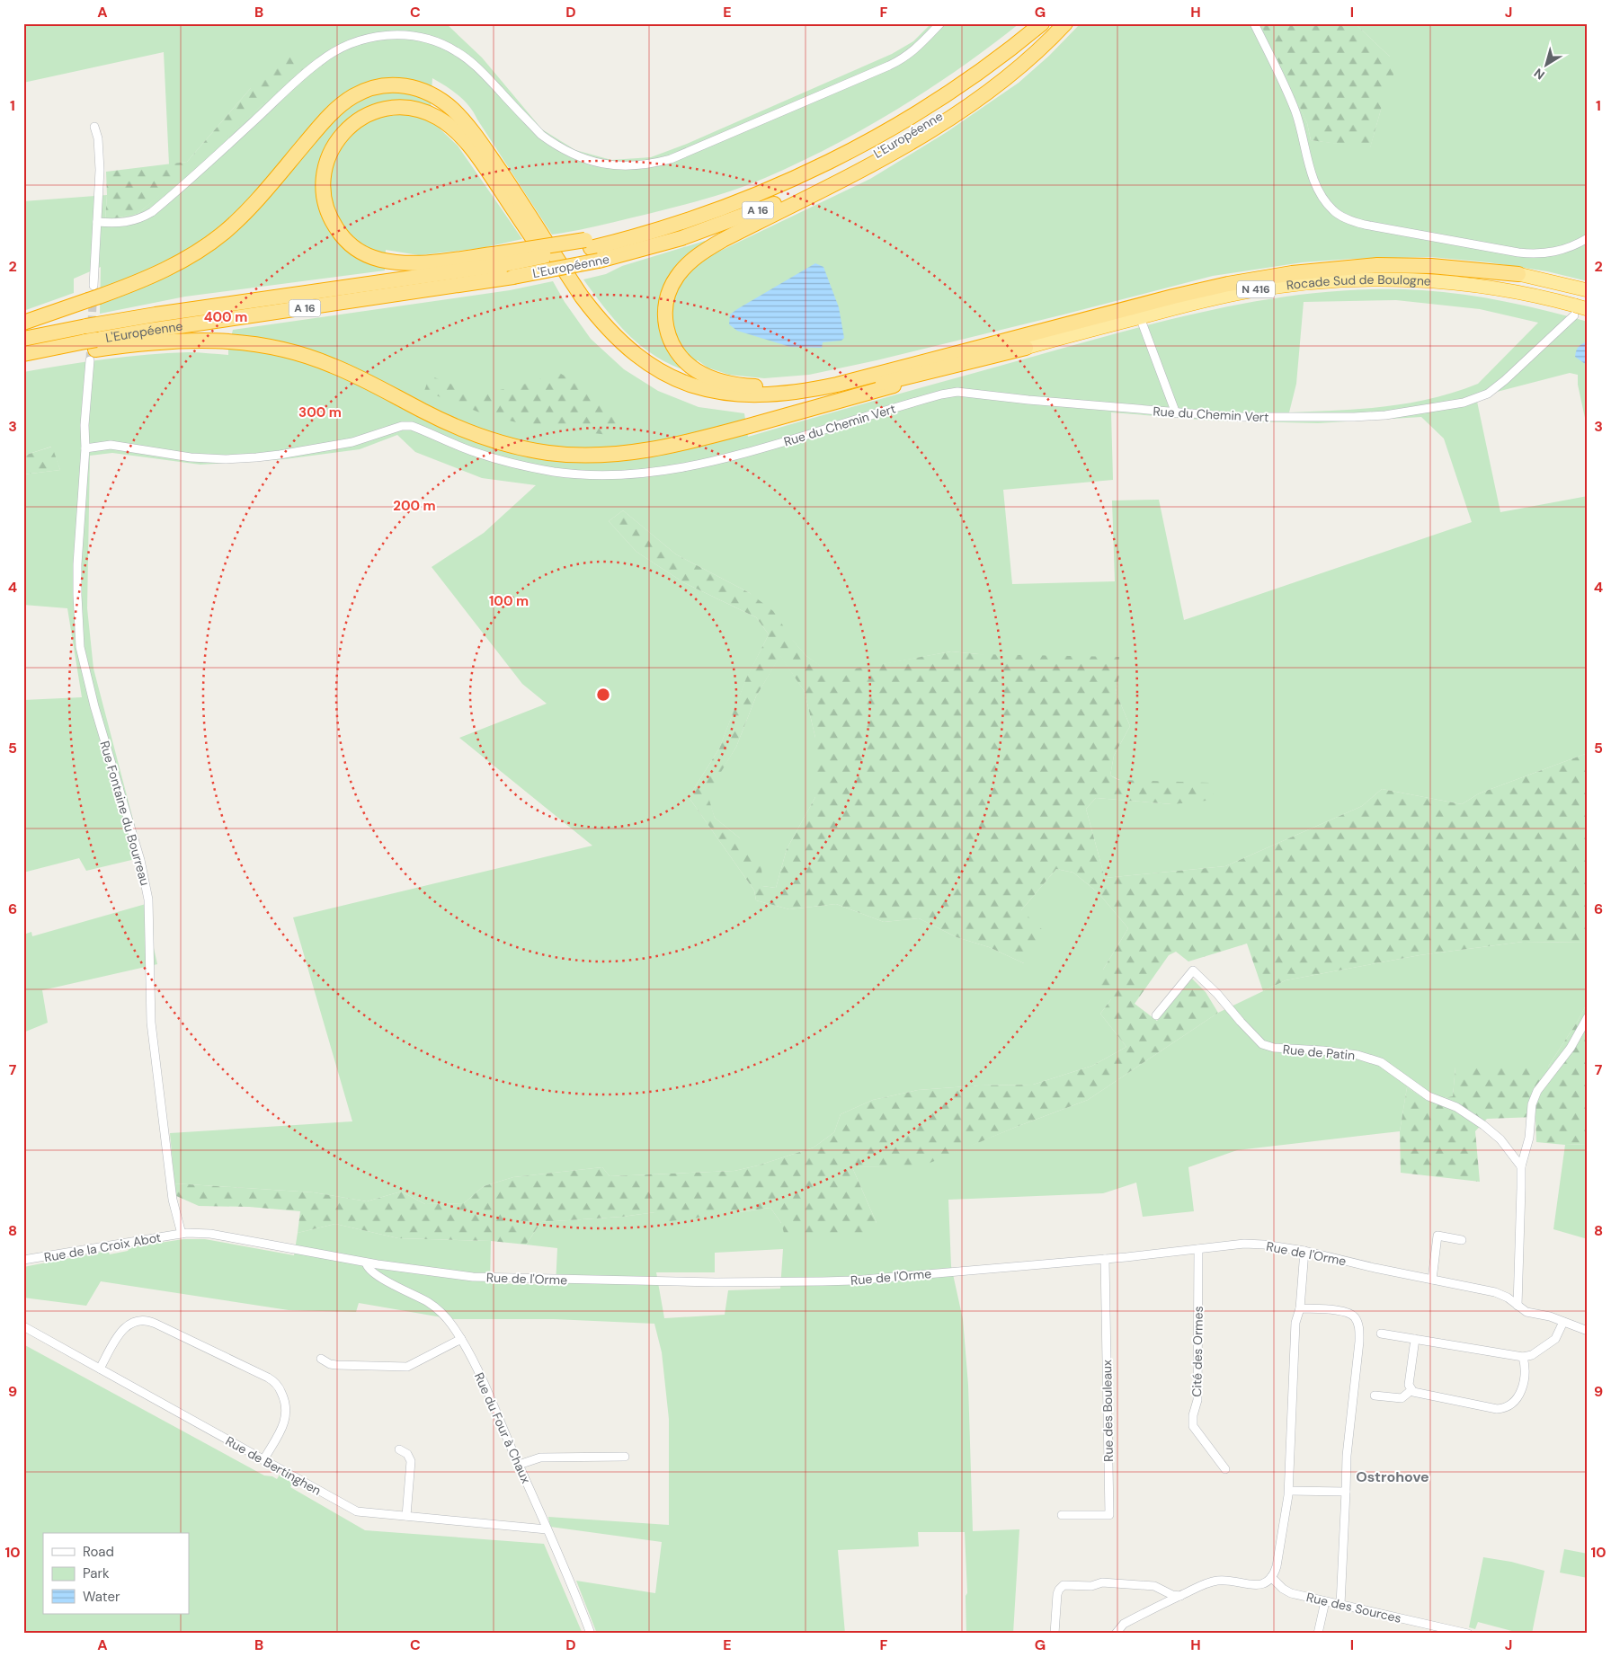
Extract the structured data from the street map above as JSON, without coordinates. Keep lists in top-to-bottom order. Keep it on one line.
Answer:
{"streets":{"highway":["L'Européenne","A 16","Rocade Sud de Boulogne","N 416"],"street":["Rue du Chemin Vert","Rue Fontaine du Bourreau","Rue de Patin","Rue de la Croix Abot","Rue de l'Orme","Cité des Ormes","Rue des Bouleaux","Rue du Four à Chaux","Rue de Bertinghen","Rue des Sources"]},"crossings":[["L'Européenne","Rue Fontaine du Bourreau"],["Rocade Sud de Boulogne","Rue du Chemin Vert"],["Rue du Chemin Vert","Rue Fontaine du Bourreau"],["Rue Fontaine du Bourreau","Rue de la Croix Abot"],["Rue Fontaine du Bourreau","Rue de l'Orme"],["Rue de la Croix Abot","Rue de l'Orme"],["Rue de l'Orme","Cité des Ormes"],["Rue de l'Orme","Rue des Bouleaux"],["Rue de l'Orme","Rue du Four à Chaux"],["Rue du Four à Chaux","Rue de Bertinghen"]],"districts":["Ostrohove"],"legend":["Road","Park","Water"],"north":"bottom left","grid":{"columns":["A","B","C","D","E","F","G","H","I","J"],"rows":["1","2","3","4","5","6","7","8","9","10"]},"rings":["400 m","300 m","200 m","100 m"]}
